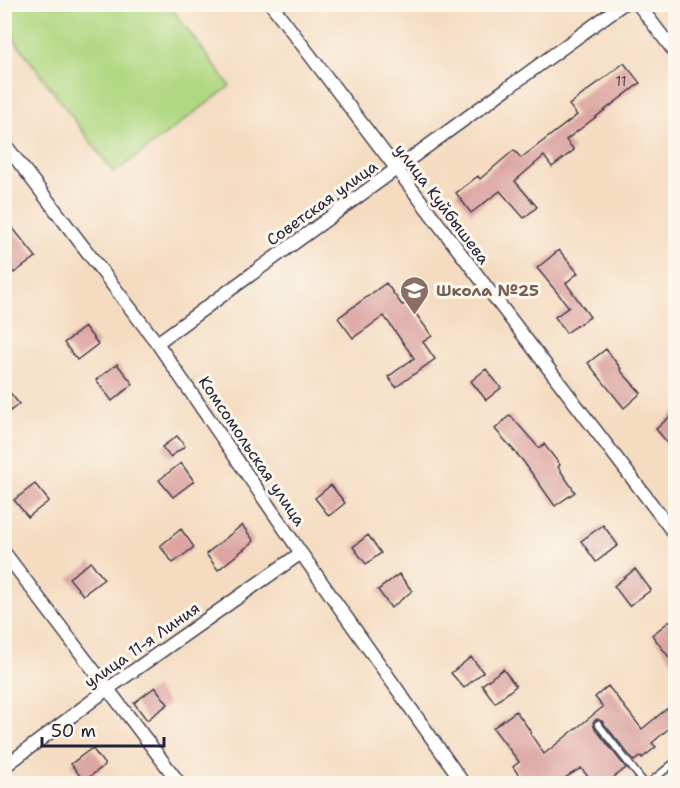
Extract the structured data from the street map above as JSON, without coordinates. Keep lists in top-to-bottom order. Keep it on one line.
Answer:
{"streets":{"street":["Советская улица","улица Куйбышева","Комсомольская улица","улица 11-я Линия"]},"crossings":[["Советская улица","улица Куйбышева"],["Советская улица","Комсомольская улица"],["Комсомольская улица","улица 11-я Линия"]],"places":{"school or university":["Школа №25"]},"house_numbers":["11"],"scale_bar":"50 m"}
